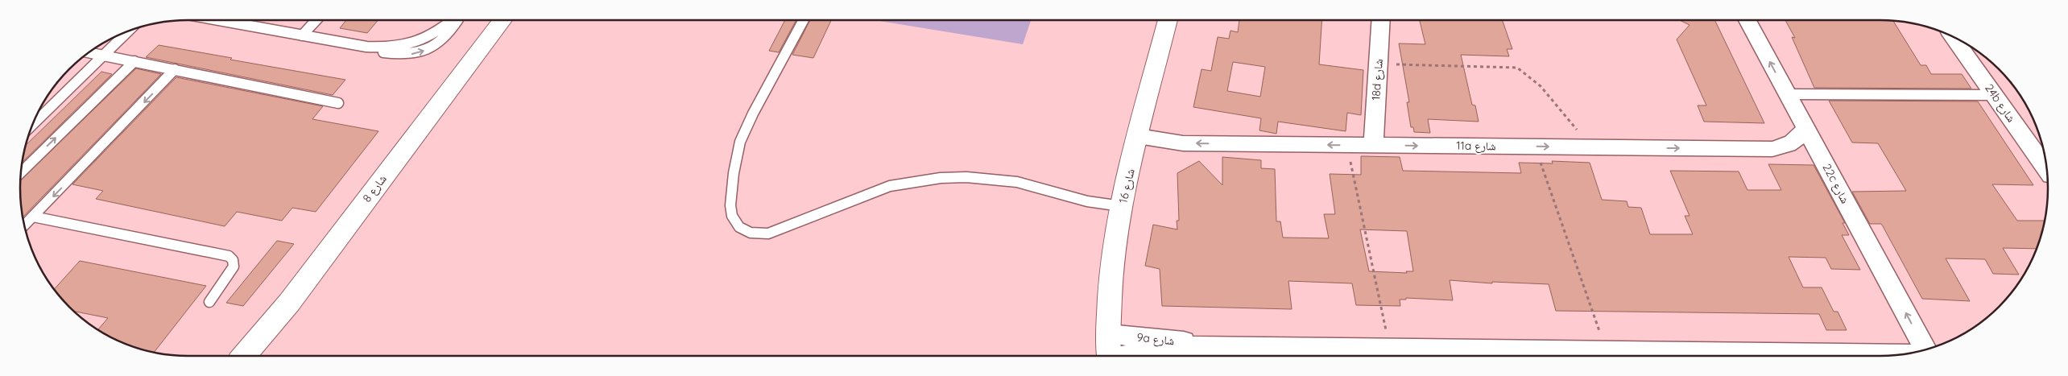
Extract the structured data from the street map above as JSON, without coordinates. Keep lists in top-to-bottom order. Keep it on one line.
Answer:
{"streets":{"street":["18d شارع","24b شارع","11a شارع","22c شارع","شارع 16","شارع 8","9a شارع"]},"crossings":[["18d شارع","11a شارع"],["11a شارع","22c شارع"],["11a شارع","شارع 16"],["شارع 16","9a شارع"]],"one_way":["22c شارع"]}
